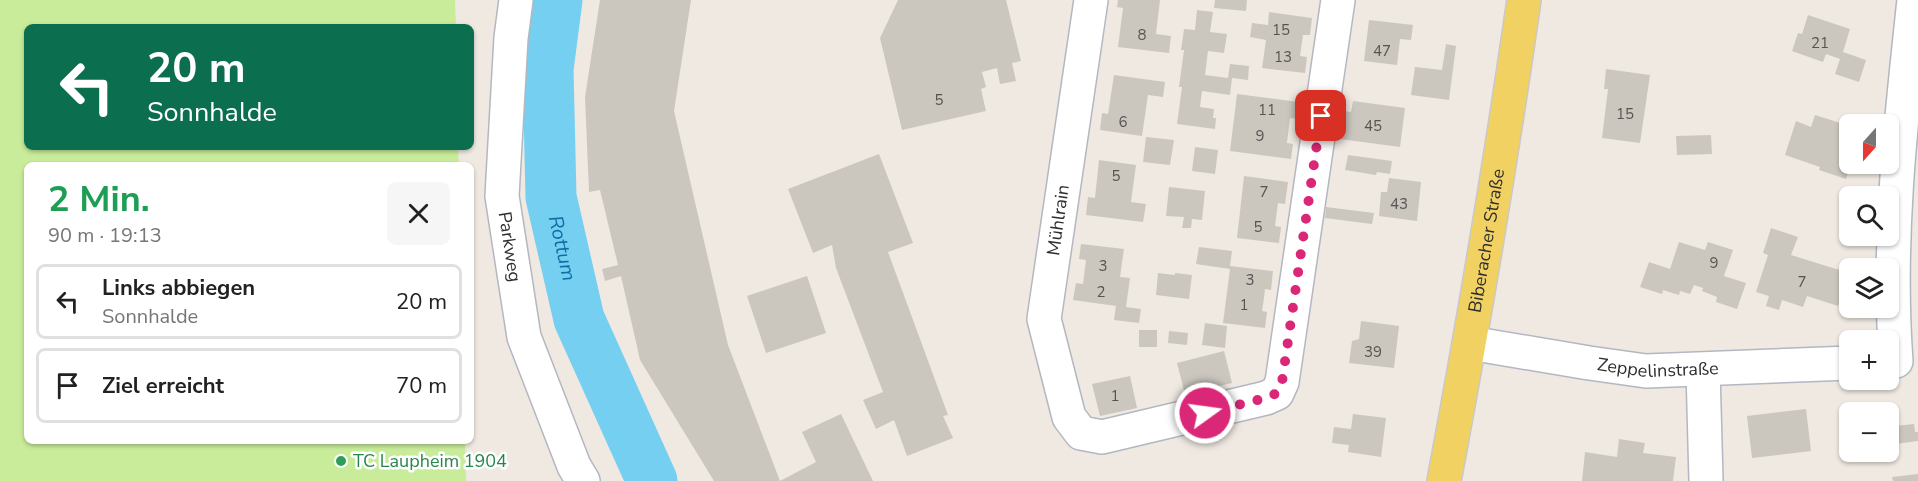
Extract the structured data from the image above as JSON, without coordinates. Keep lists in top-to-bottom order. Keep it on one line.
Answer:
{"streets":{"main road":["Biberacher Straße"],"street":["Mühlrain","Parkweg","Zeppelinstraße"]},"crossings":[["Biberacher Straße","Zeppelinstraße"]],"water":["Rottum"],"places":["TC Laupheim 1904"],"house_numbers":["15","8","21","47","13","5","11","15","6","45","9","5","7","43","5","9","3","3","7","2","1","39","1"],"north":"bottom","page":{"turn":["20 m","Sonnhalde"],"map_buttons":["+","−"],"heading":["2 Min.","90 m · 19:13"],"list":[{"name":"Links abbiegen","note":"Sonnhalde","value":"20 m"},{"name":"Ziel erreicht","value":"70 m"}]}}
